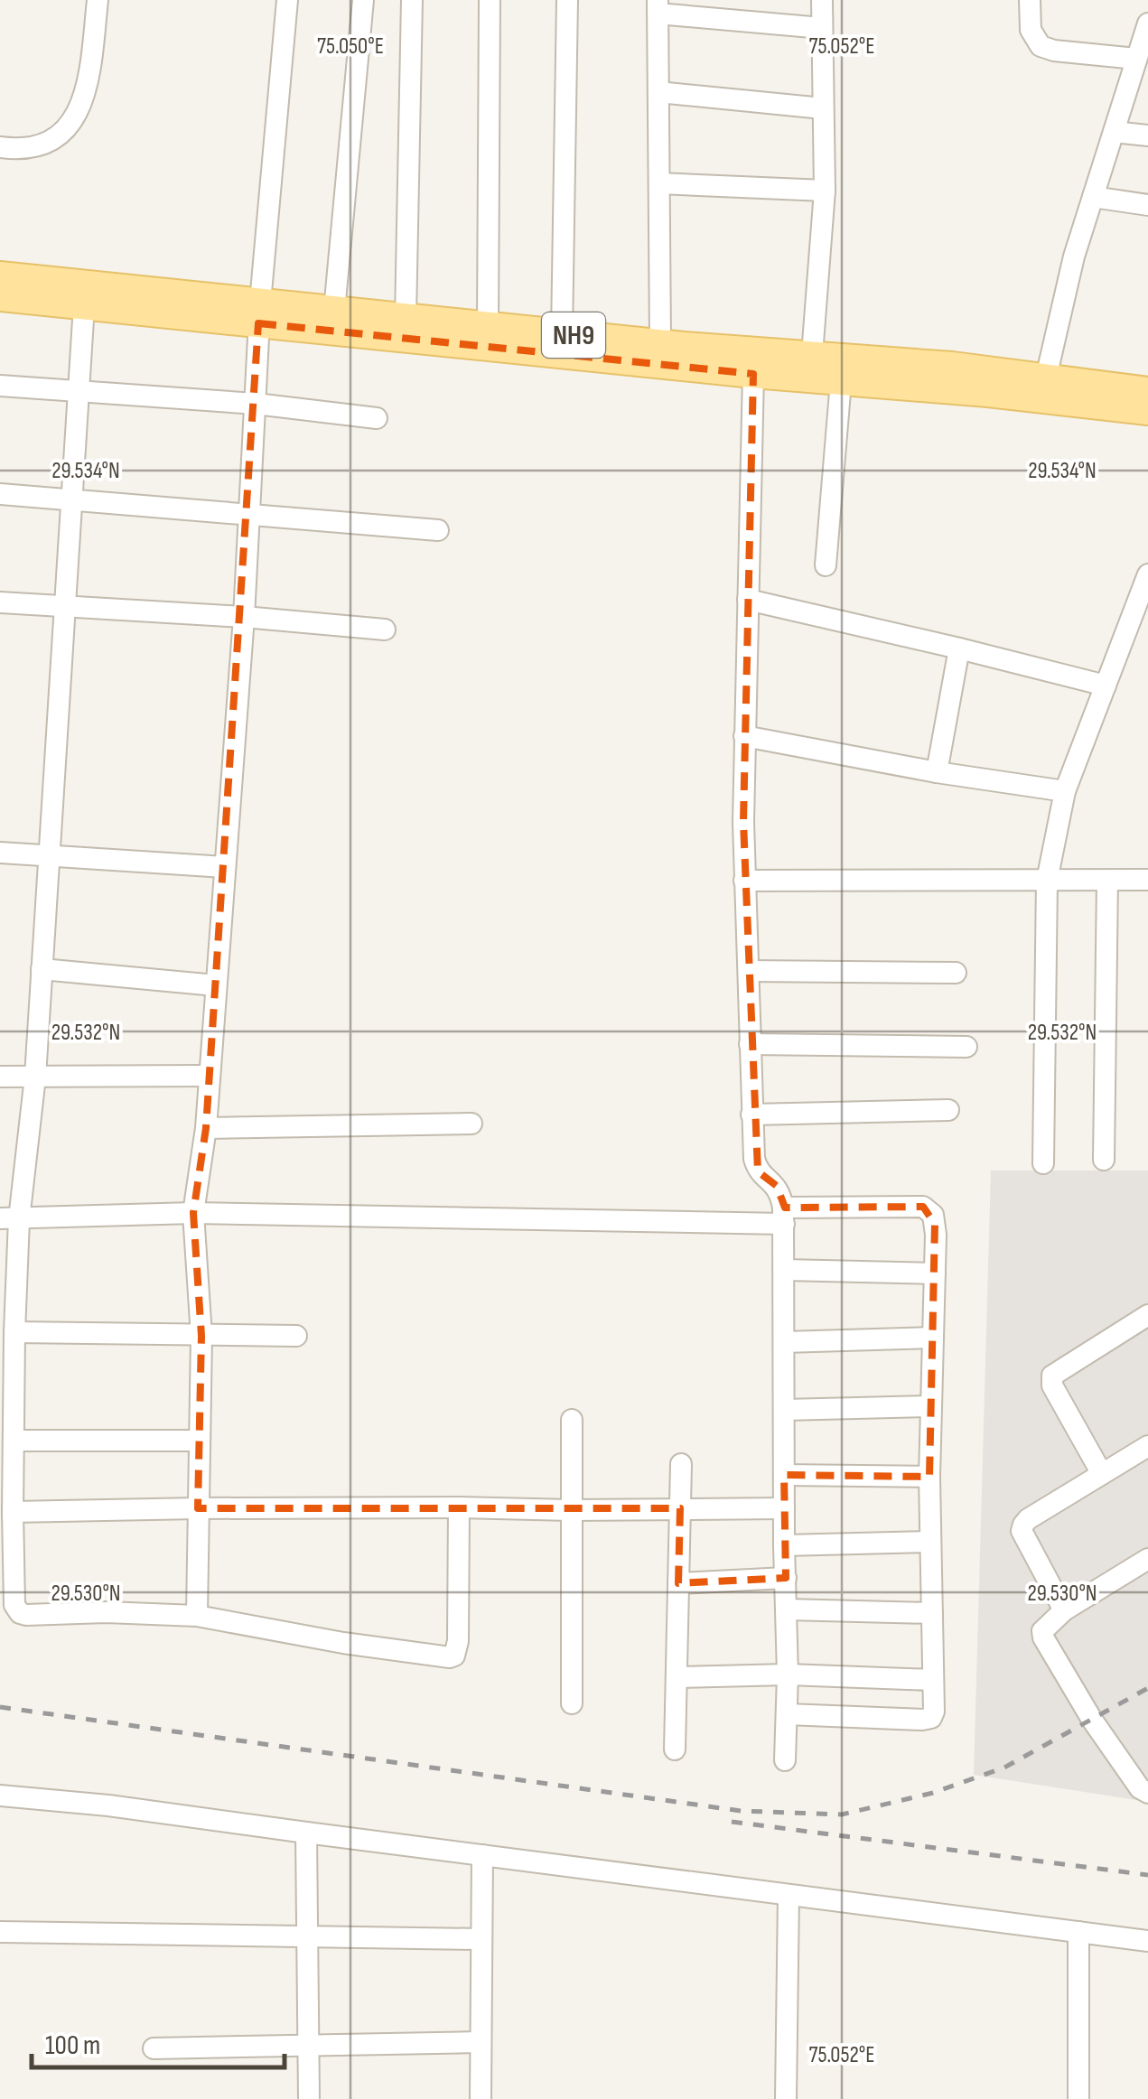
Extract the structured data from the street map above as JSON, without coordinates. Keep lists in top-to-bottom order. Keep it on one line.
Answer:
{"streets":{"main road":["NH9"]},"scale_bar":"100 m","coordinates":["75.050°E","75.052°E","29.534°N","29.532°N","29.530°N"]}
